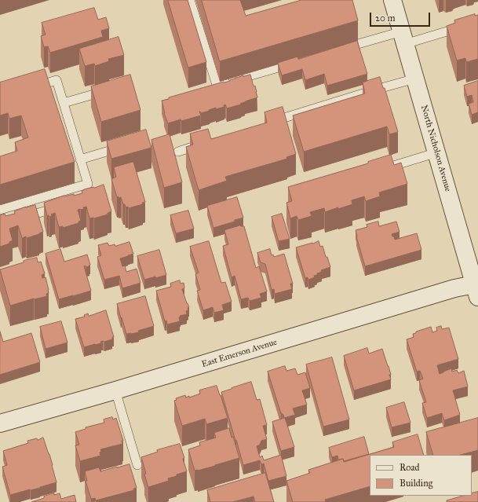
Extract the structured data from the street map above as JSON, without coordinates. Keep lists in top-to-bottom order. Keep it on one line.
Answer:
{"streets":{"street":["North Nicholson Avenue","East Emerson Avenue"]},"crossings":[["North Nicholson Avenue","East Emerson Avenue"]],"legend":["Road","Building"],"scale_bar":"20 m"}
